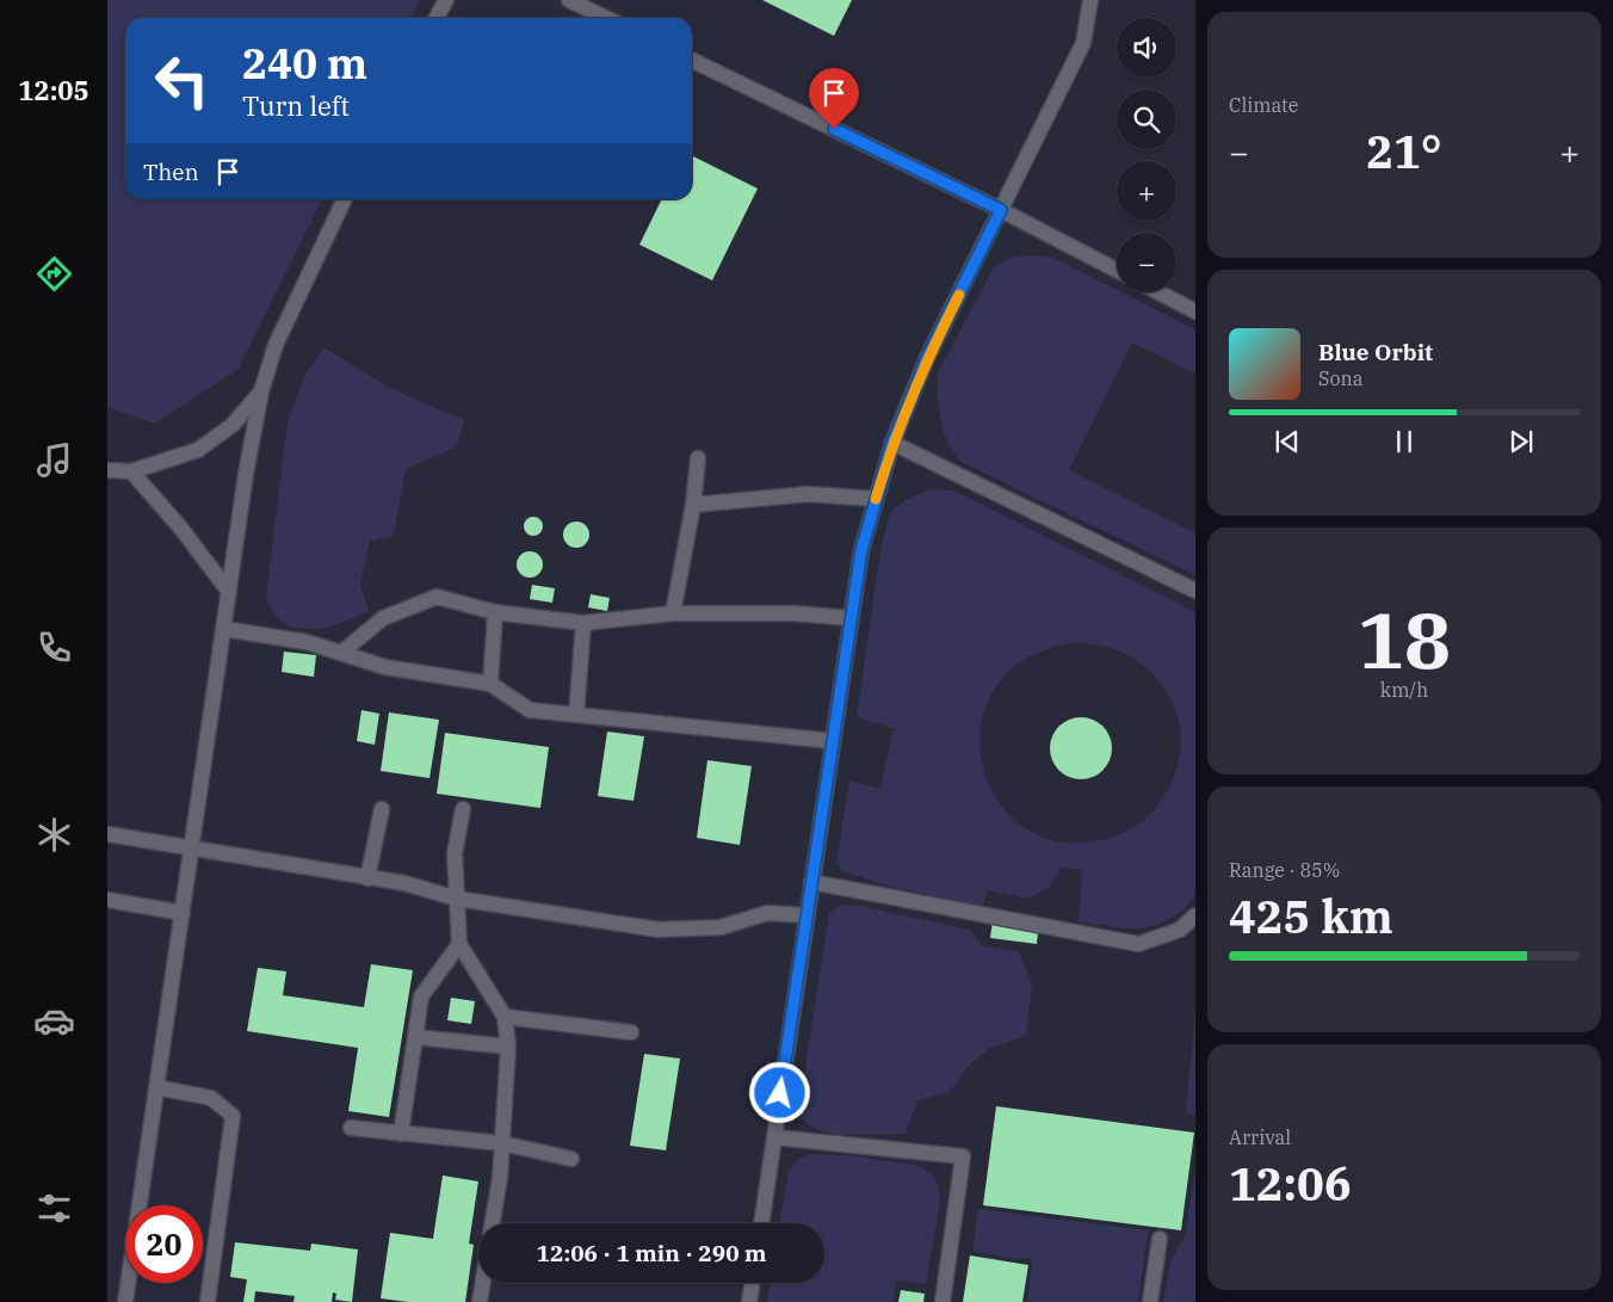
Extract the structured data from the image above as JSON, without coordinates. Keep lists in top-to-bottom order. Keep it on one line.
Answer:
{"page":{"tabs":"12:05","tile":["Climate",["18","km/h"],["Range · 85%","425 km"],["Arrival","12:06"]],"map_buttons":["+","−"],"turn":["240 m","Turn left"],"heat":["−","21°","+"],"then":"Then","song":["Blue Orbit","Sona"],"limit":"20","trip":"12:06 · 1 min · 290 m"}}
